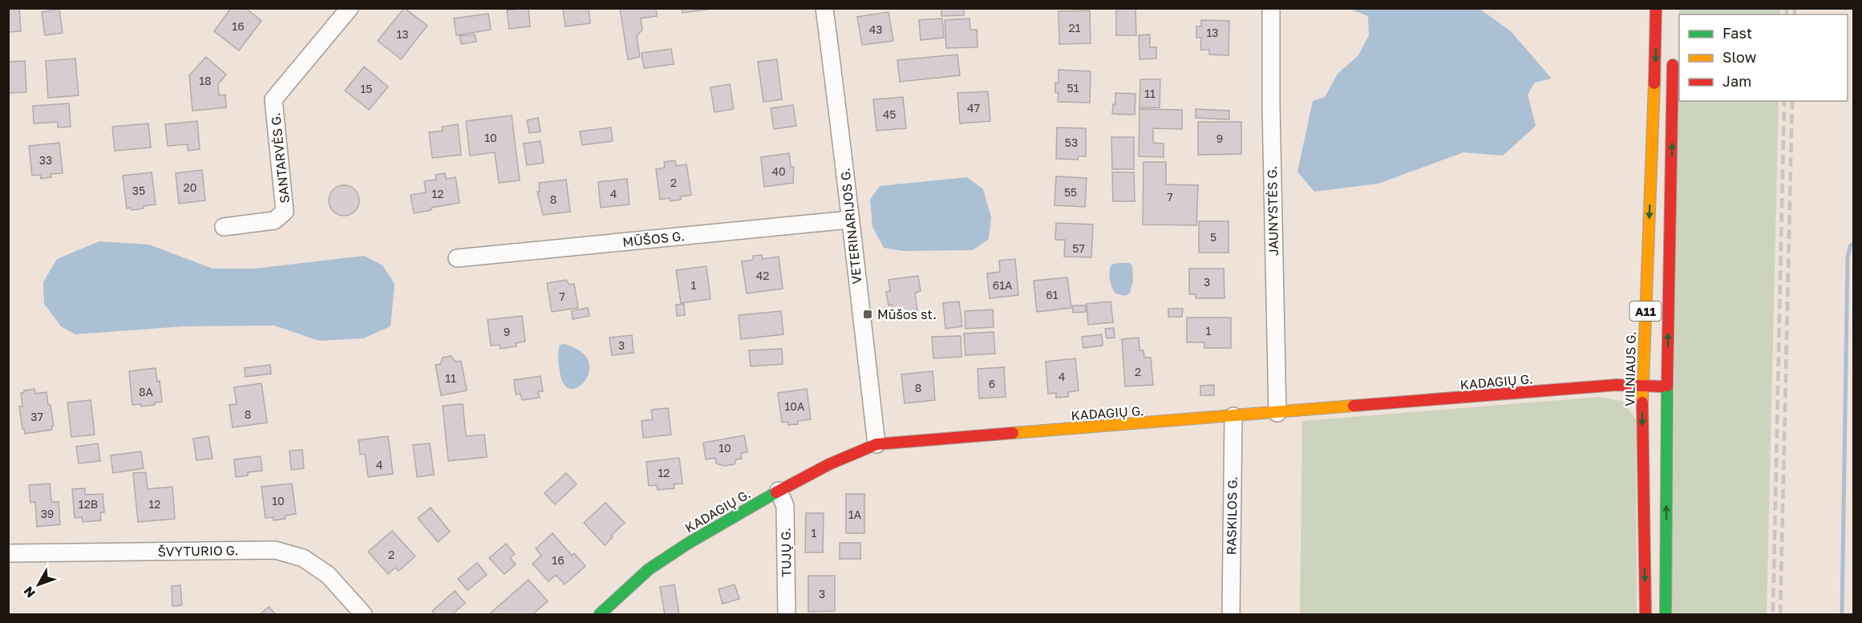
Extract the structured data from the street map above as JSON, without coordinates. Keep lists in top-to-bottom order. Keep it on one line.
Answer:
{"streets":{"main road":["A11","VILNIAUS G.","KADAGIŲ G."],"street":["SANTARVĖS G.","JAUNYSTĖS G.","VETERINARIJOS G.","MŪŠOS G.","RASKILOS G.","ŠVYTURIO G.","TUJŲ G."]},"crossings":[["JAUNYSTĖS G.","KADAGIŲ G."],["VETERINARIJOS G.","MŪŠOS G."],["VETERINARIJOS G.","KADAGIŲ G."],["A11","KADAGIŲ G."],["VILNIAUS G.","KADAGIŲ G."],["KADAGIŲ G.","RASKILOS G."],["KADAGIŲ G.","TUJŲ G."]],"places":{"transit":["Mūšos st."]},"house_numbers":["16","21","43","13","13","18","51","15","11","47","45","10","9","53","33","40","2","20","35","55","12","4","7","8","5","57","42","3","1","61A","61","7","1","9","3","2","4","11","6","8","8A","10A","8","37","10","4","12","10","12B","12","39","1A","1","2","16","3"],"legend":["Fast","Slow","Jam"],"north":"bottom left"}
